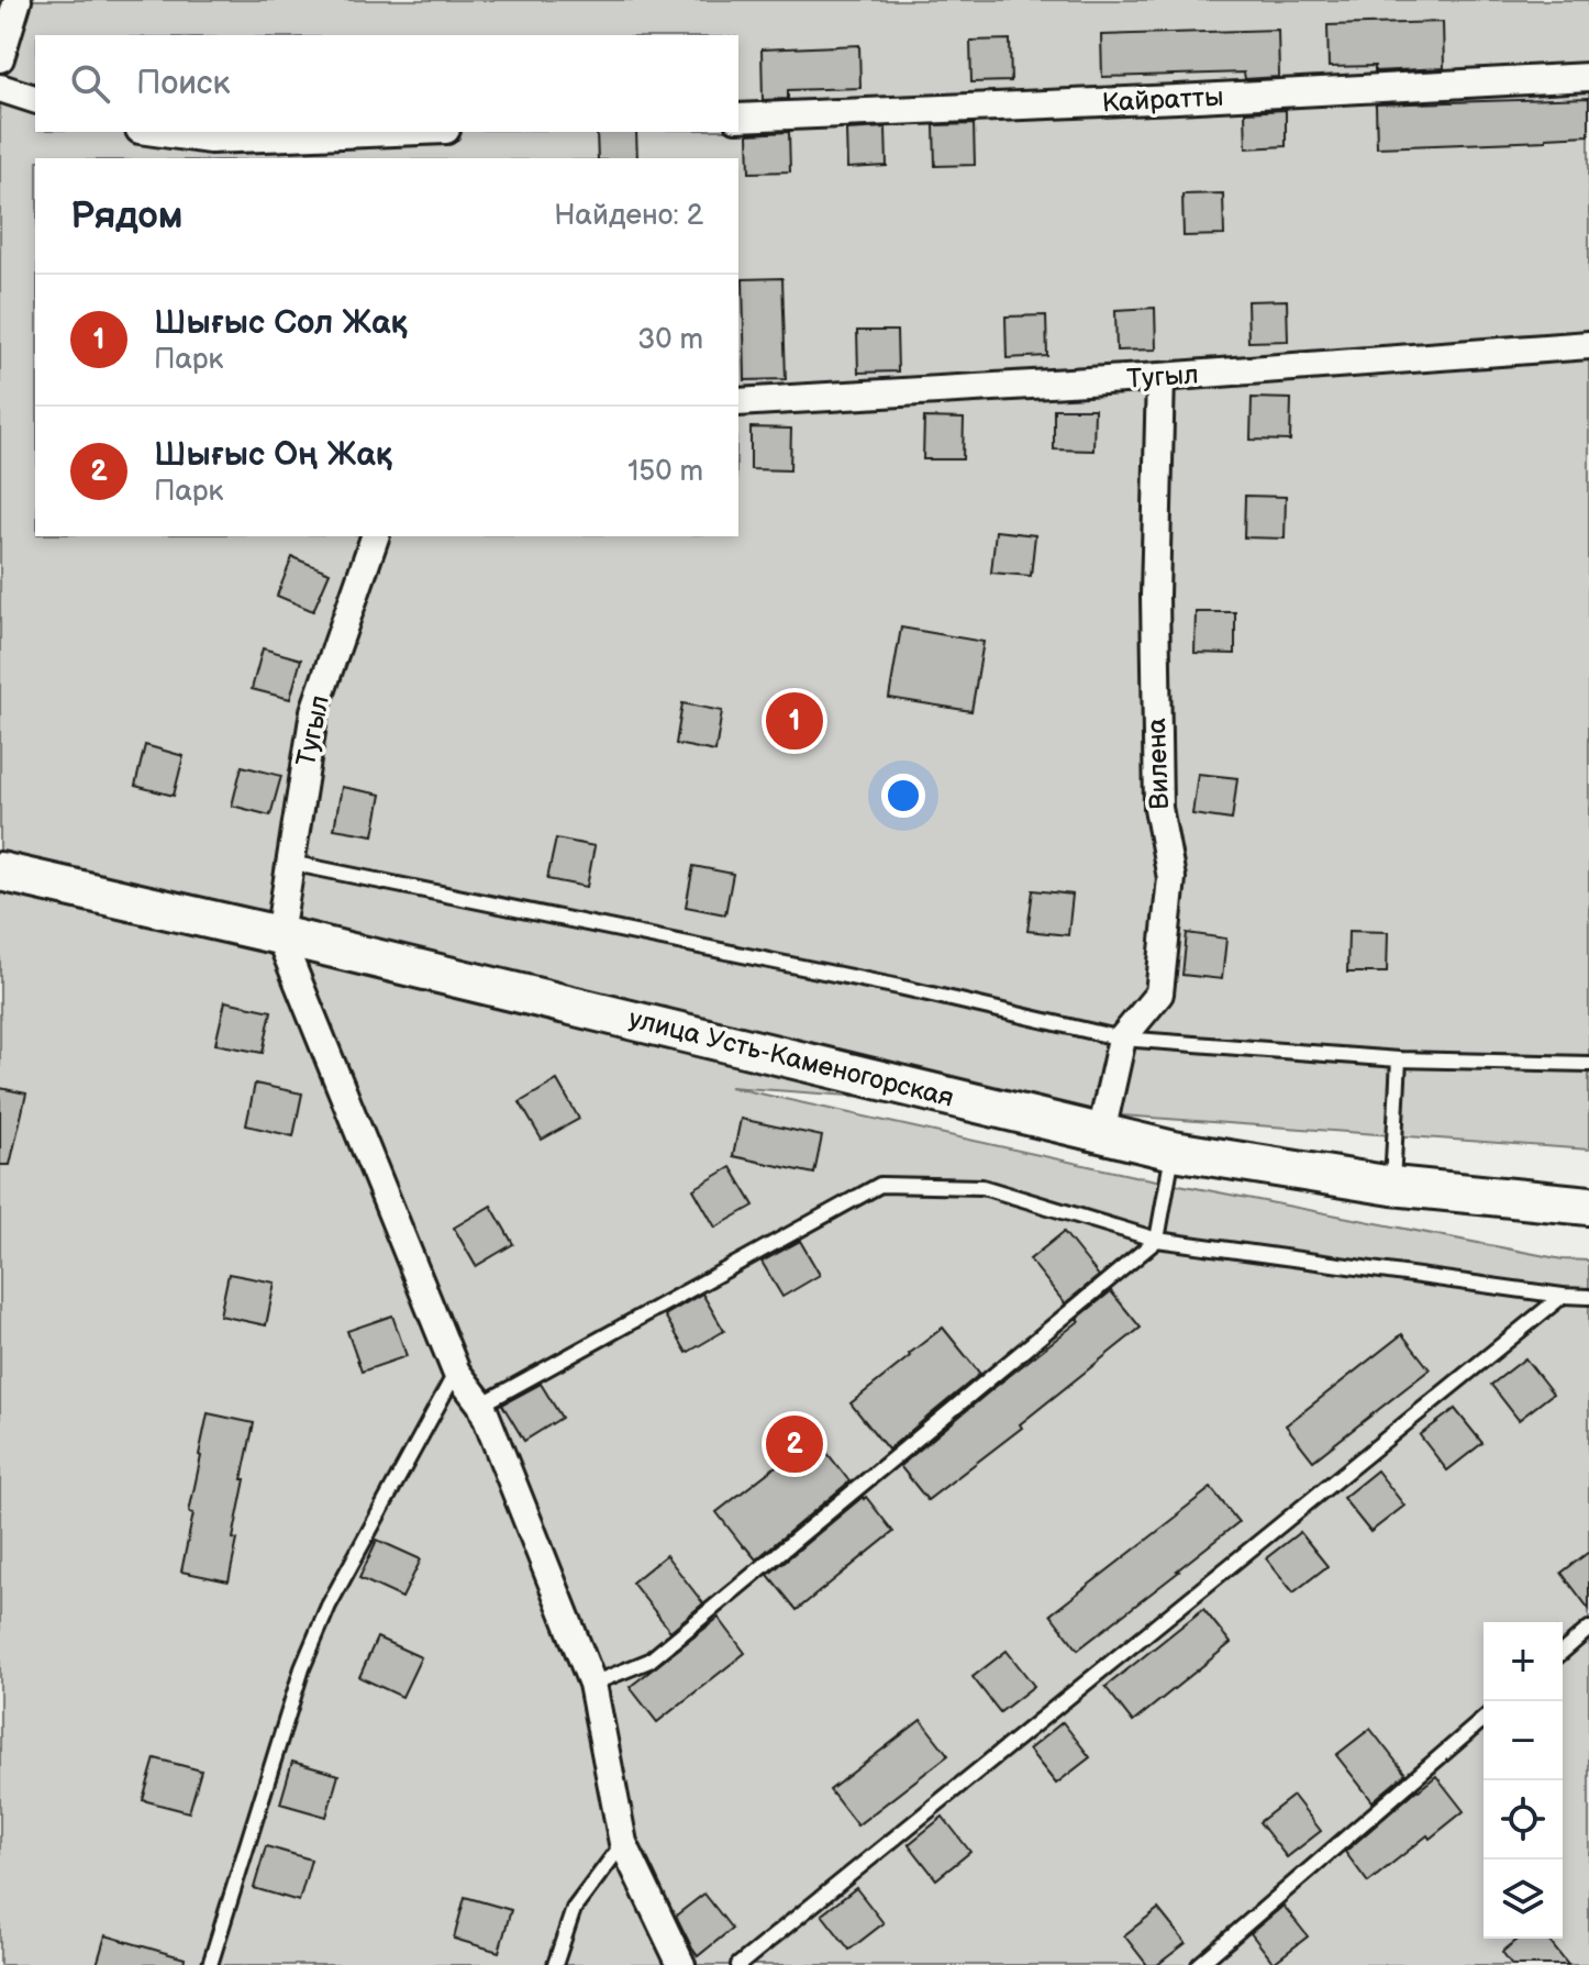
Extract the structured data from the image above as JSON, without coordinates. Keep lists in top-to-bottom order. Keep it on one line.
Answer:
{"streets":{"street":["Кайратты","Тугыл","Вилена","улица Усть-Каменогорская"]},"crossings":[["Тугыл","Вилена"],["Тугыл","улица Усть-Каменогорская"],["Вилена","улица Усть-Каменогорская"]],"page":{"search":"Поиск","heading":["Рядом","Найдено: 2"],"list":[{"mark":"1","name":"Шығыс Сол Жақ","note":"Парк","value":"30 m"},{"mark":"2","name":"Шығыс Оң Жақ","note":"Парк","value":"150 m"}],"pins":["1","2"],"map_buttons":["+","−"]}}
